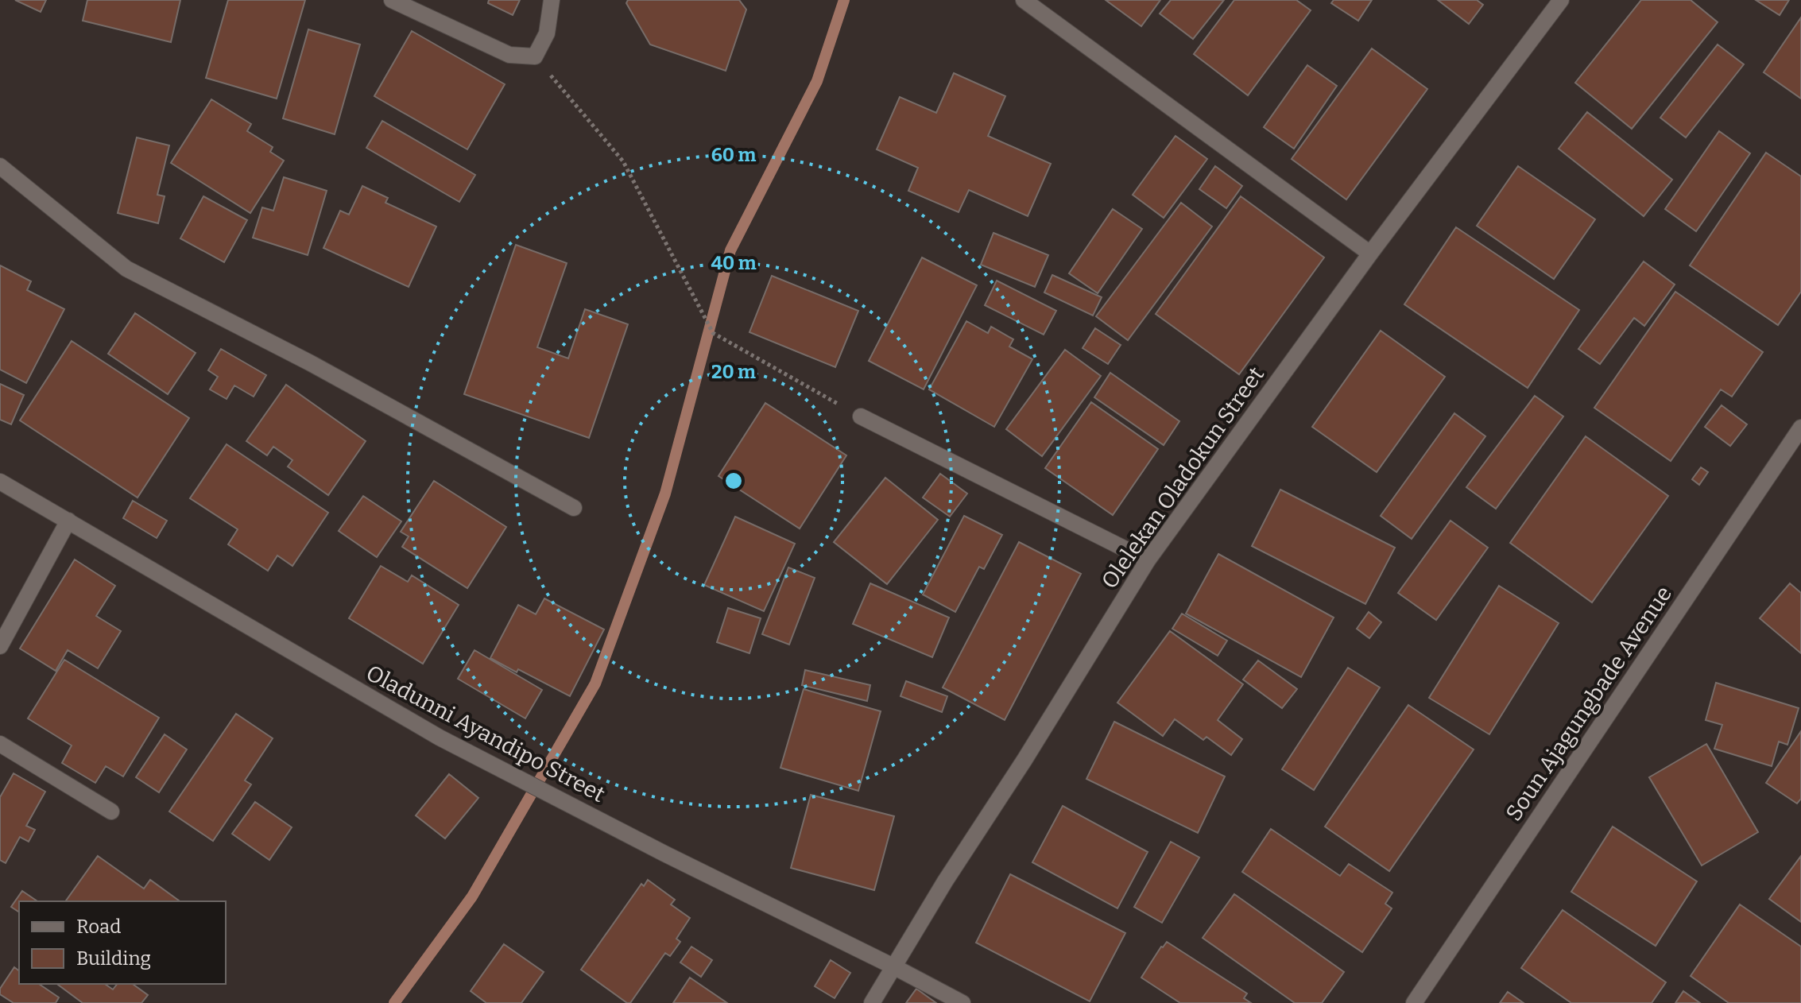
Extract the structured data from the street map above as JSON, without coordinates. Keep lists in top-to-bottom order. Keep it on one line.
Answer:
{"streets":{"street":["Olelekan Oladokun Street","Soun Ajagungbade Avenue","Oladunni Ayandipo Street"]},"crossings":[["Olelekan Oladokun Street","Oladunni Ayandipo Street"]],"legend":["Road","Building"],"rings":["60 m","40 m","20 m"]}
